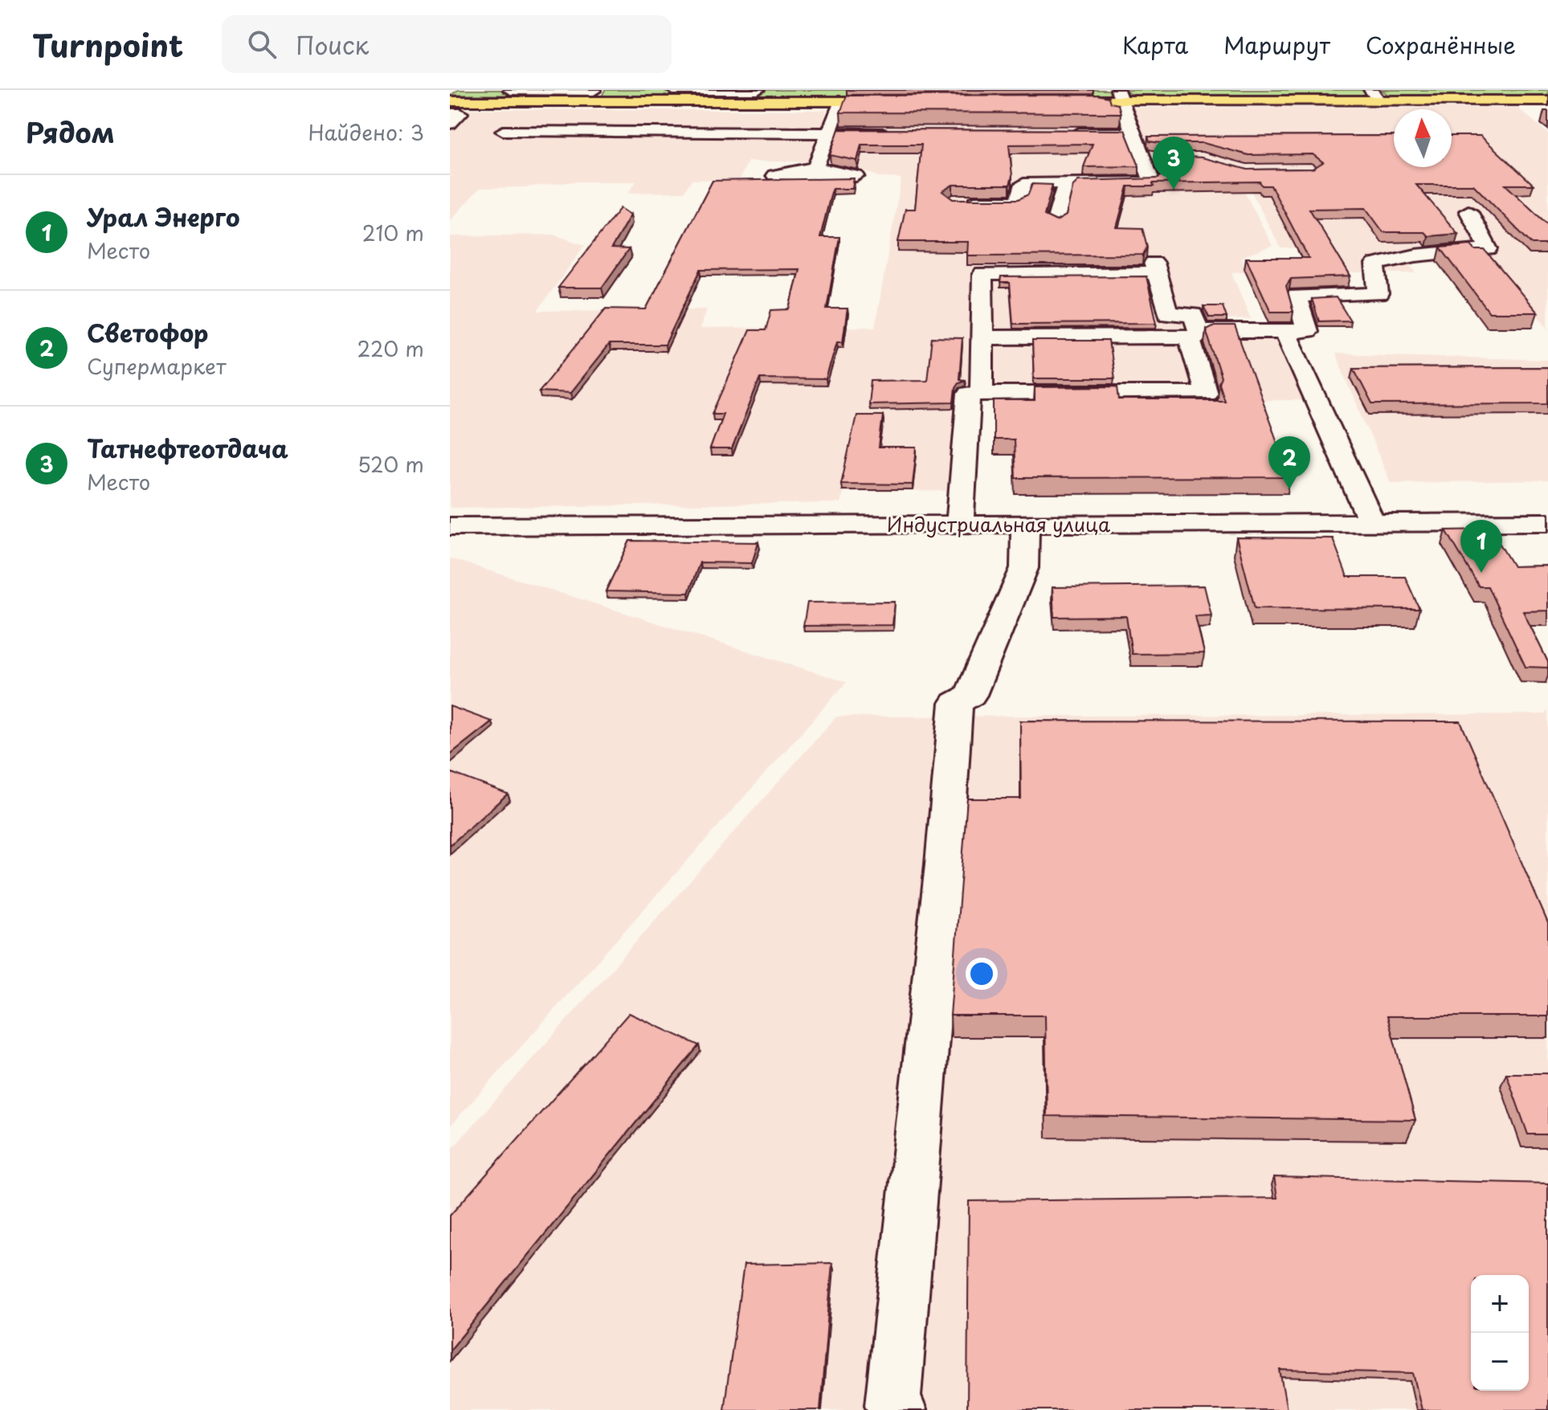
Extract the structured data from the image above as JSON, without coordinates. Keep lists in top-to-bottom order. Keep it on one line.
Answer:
{"streets":{"street":["Индустриальная улица"]},"north":"top","page":{"header":"Turnpoint","search":"Поиск","nav":["Карта","Маршрут","Сохранённые"],"heading":["Рядом","Найдено: 3"],"pins":["3","2","1"],"list":[{"mark":"1","name":"Урал Энерго","note":"Место","value":"210 m"},{"mark":"2","name":"Светофор","note":"Супермаркет","value":"220 m"},{"mark":"3","name":"Татнефтеотдача","note":"Место","value":"520 m"}],"map_buttons":["+","−"]}}
